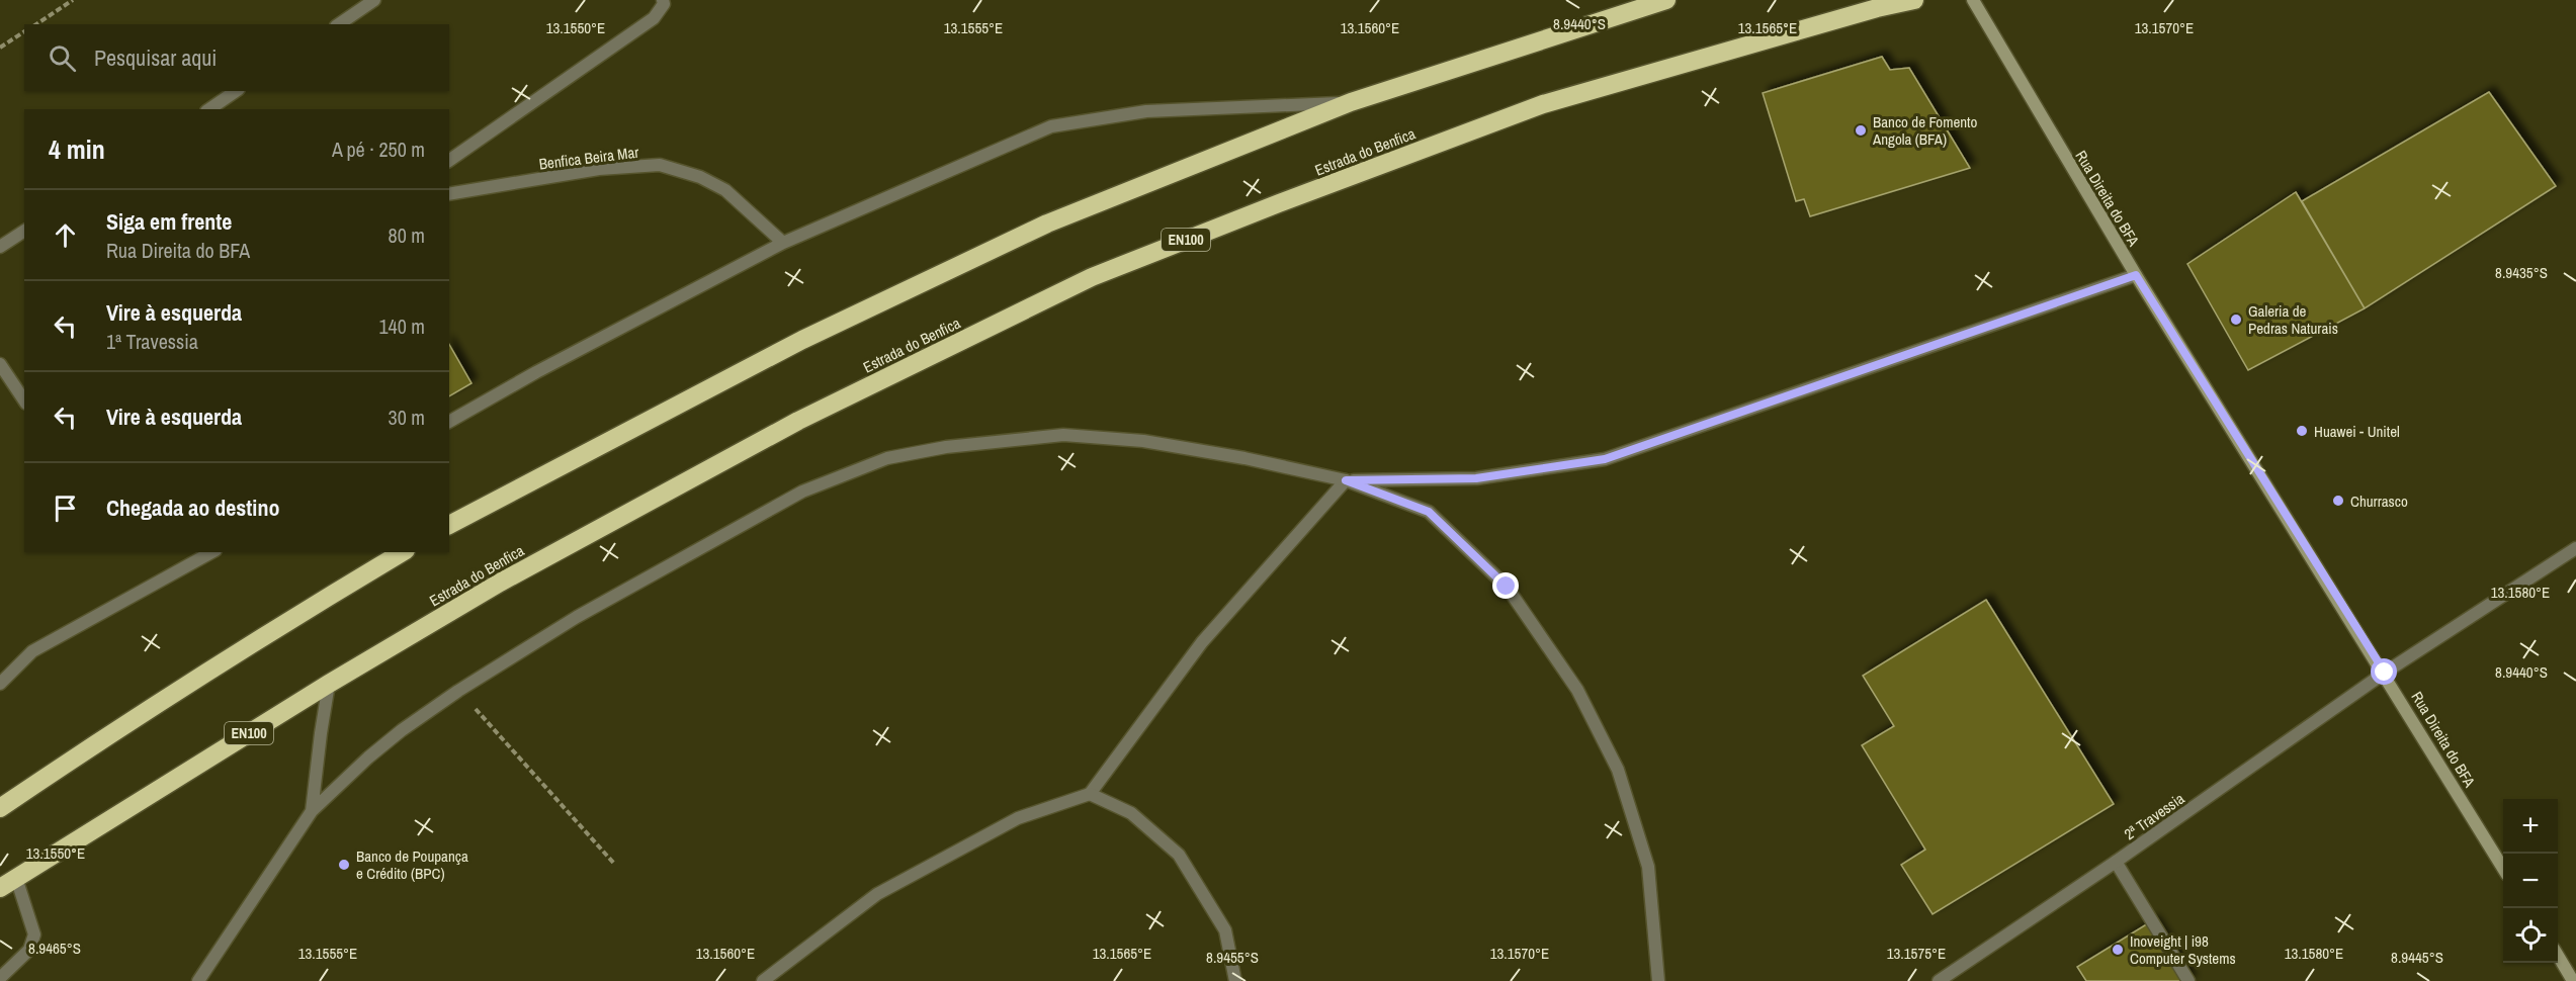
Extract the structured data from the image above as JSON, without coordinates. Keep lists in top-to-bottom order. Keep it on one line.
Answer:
{"streets":{"highway":["Estrada do Benfica","EN100"],"main road":["Rua Direita do BFA"],"street":["Benfica Beira Mar","2ª Travessia"]},"crossings":[["Rua Direita do BFA","2ª Travessia"]],"places":["Banco de Fomento Angola (BFA)","Galeria de Pedras Naturais","Huawei - Unitel","Churrasco","Banco de Poupança e Crédito (BPC)","Inoveight | i98 Computer Systems"],"page":{"search":"Pesquisar aqui","heading":["4 min","A pé · 250 m"],"list":[["Siga em frente","Rua Direita do BFA","80 m"],["Vire à esquerda","1ª Travessia","140 m"],["Vire à esquerda","30 m"],"Chegada ao destino"],"map_buttons":["+","−"]},"coordinates":["8.9440°S","13.1550°E","13.1555°E","13.1560°E","13.1565°E","13.1570°E","8.9435°S","13.1580°E","8.9465°S","13.1575°E","8.9455°S","8.9445°S"]}
